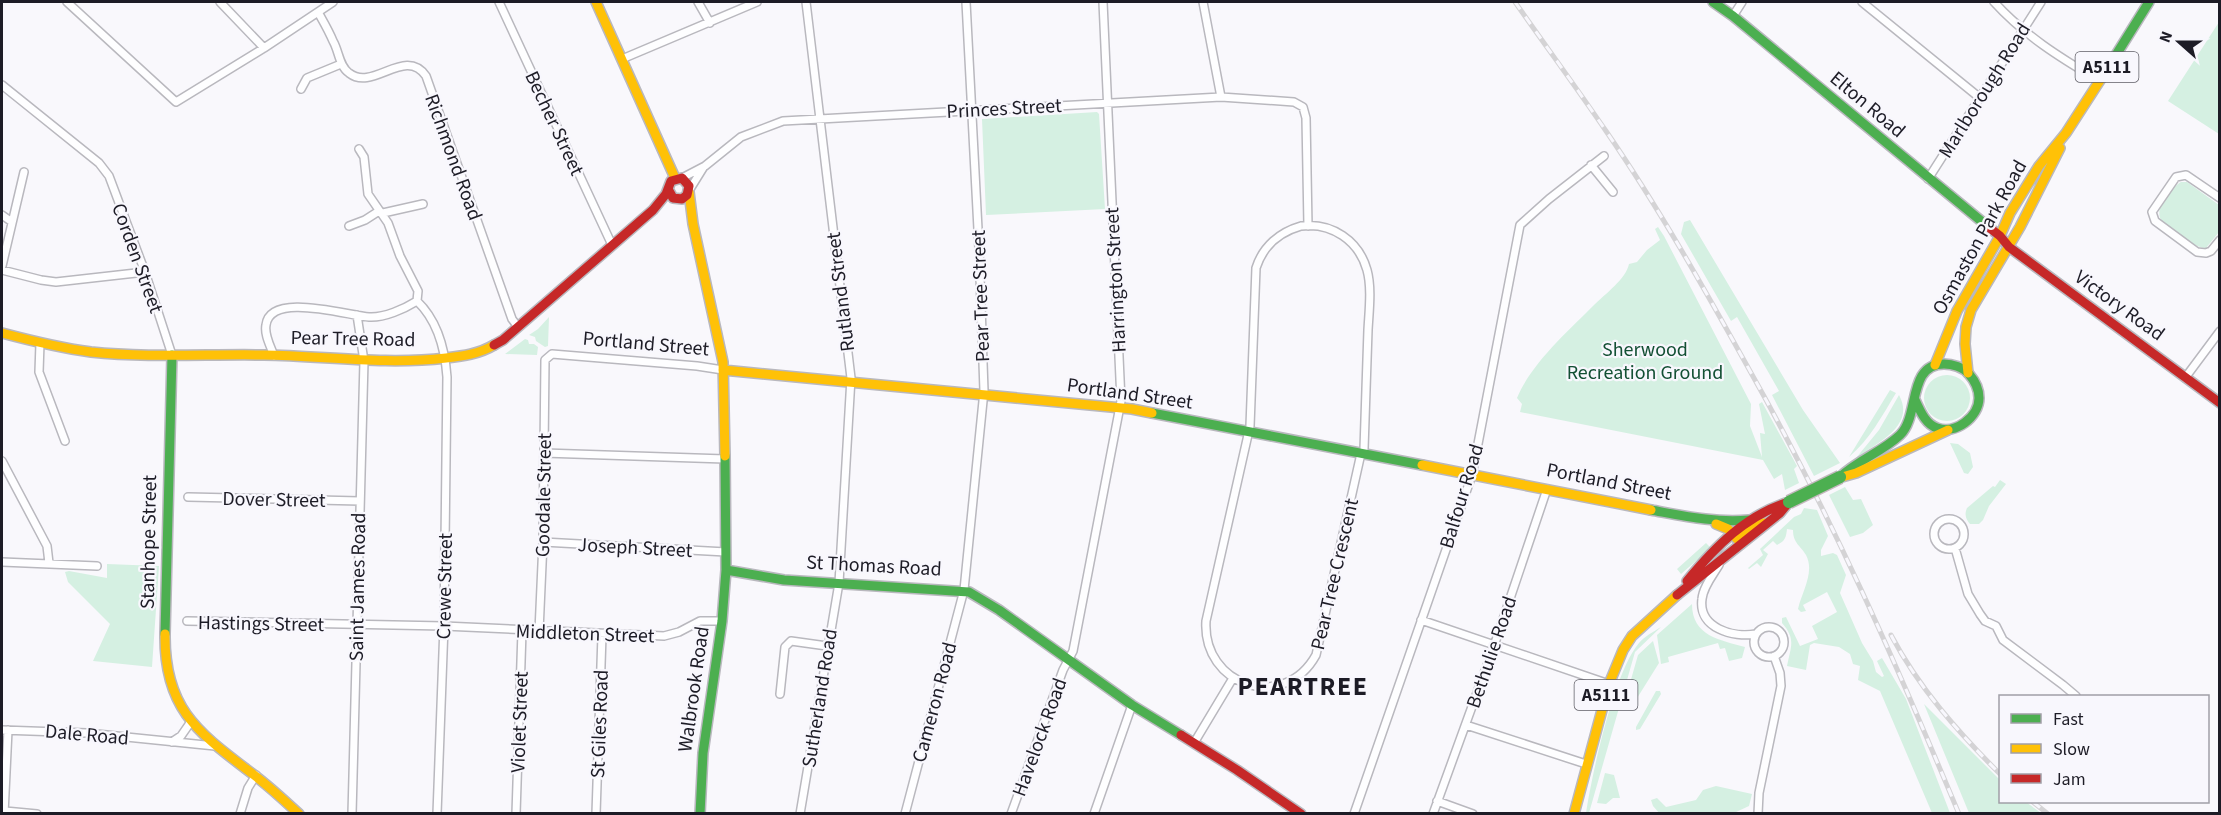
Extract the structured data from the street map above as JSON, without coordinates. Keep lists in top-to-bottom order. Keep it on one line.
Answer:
{"streets":{"main road":["A5111","Elton Road","Osmaston Park Road","Victory Road","Pear Tree Road","Portland Street","Stanhope Street","St Thomas Road","Walbrook Road"],"street":["Marlborough Road","Princes Street","Becher Street","Richmond Road","Corden Street","Harrington Street","Rutland Street","Pear Tree Street","Goodale Street","Balfour Road","Dover Street","Joseph Street","Pear Tree Crescent","Crewe Street","Saint James Road","Hastings Street","Middleton Street","Bethulie Road","Sutherland Road","Cameron Road","Violet Street","St Giles Road","Dale Road","Havelock Road"]},"crossings":[["A5111","Osmaston Park Road"],["Marlborough Road","Elton Road"],["Elton Road","Osmaston Park Road"],["Elton Road","Victory Road"],["Princes Street","Harrington Street"],["Princes Street","Rutland Street"],["Princes Street","Pear Tree Street"],["Princes Street","Pear Tree Road"],["Princes Street","Pear Tree Crescent"],["Becher Street","Pear Tree Road"],["Richmond Road","Pear Tree Road"],["Osmaston Park Road","Victory Road"],["Osmaston Park Road","Portland Street"],["Corden Street","Pear Tree Road"],["Corden Street","Stanhope Street"],["Harrington Street","Portland Street"],["Harrington Street","St Thomas Road"],["Harrington Street","Havelock Road"],["Rutland Street","Portland Street"],["Rutland Street","St Thomas Road"],["Rutland Street","Sutherland Road"],["Pear Tree Street","Portland Street"],["Pear Tree Street","St Thomas Road"],["Pear Tree Street","Cameron Road"],["Pear Tree Road","Stanhope Street"],["Pear Tree Road","Crewe Street"],["Pear Tree Road","Saint James Road"],["Portland Street","Goodale Street"],["Portland Street","Balfour Road"],["Portland Street","Pear Tree Crescent"],["Portland Street","Bethulie Road"],["Goodale Street","Joseph Street"],["Goodale Street","Middleton Street"],["Dover Street","Saint James Road"],["St Thomas Road","Walbrook Road"],["St Thomas Road","Sutherland Road"],["St Thomas Road","Cameron Road"],["St Thomas Road","Havelock Road"],["Crewe Street","Hastings Street"],["Crewe Street","Middleton Street"],["Saint James Road","Hastings Street"],["Hastings Street","Middleton Street"],["Middleton Street","Walbrook Road"],["Middleton Street","Violet Street"],["Middleton Street","St Giles Road"]],"districts":["PEARTREE"],"parks":["Sherwood Recreation Ground"],"legend":["Fast","Slow","Jam"],"north":"left"}
